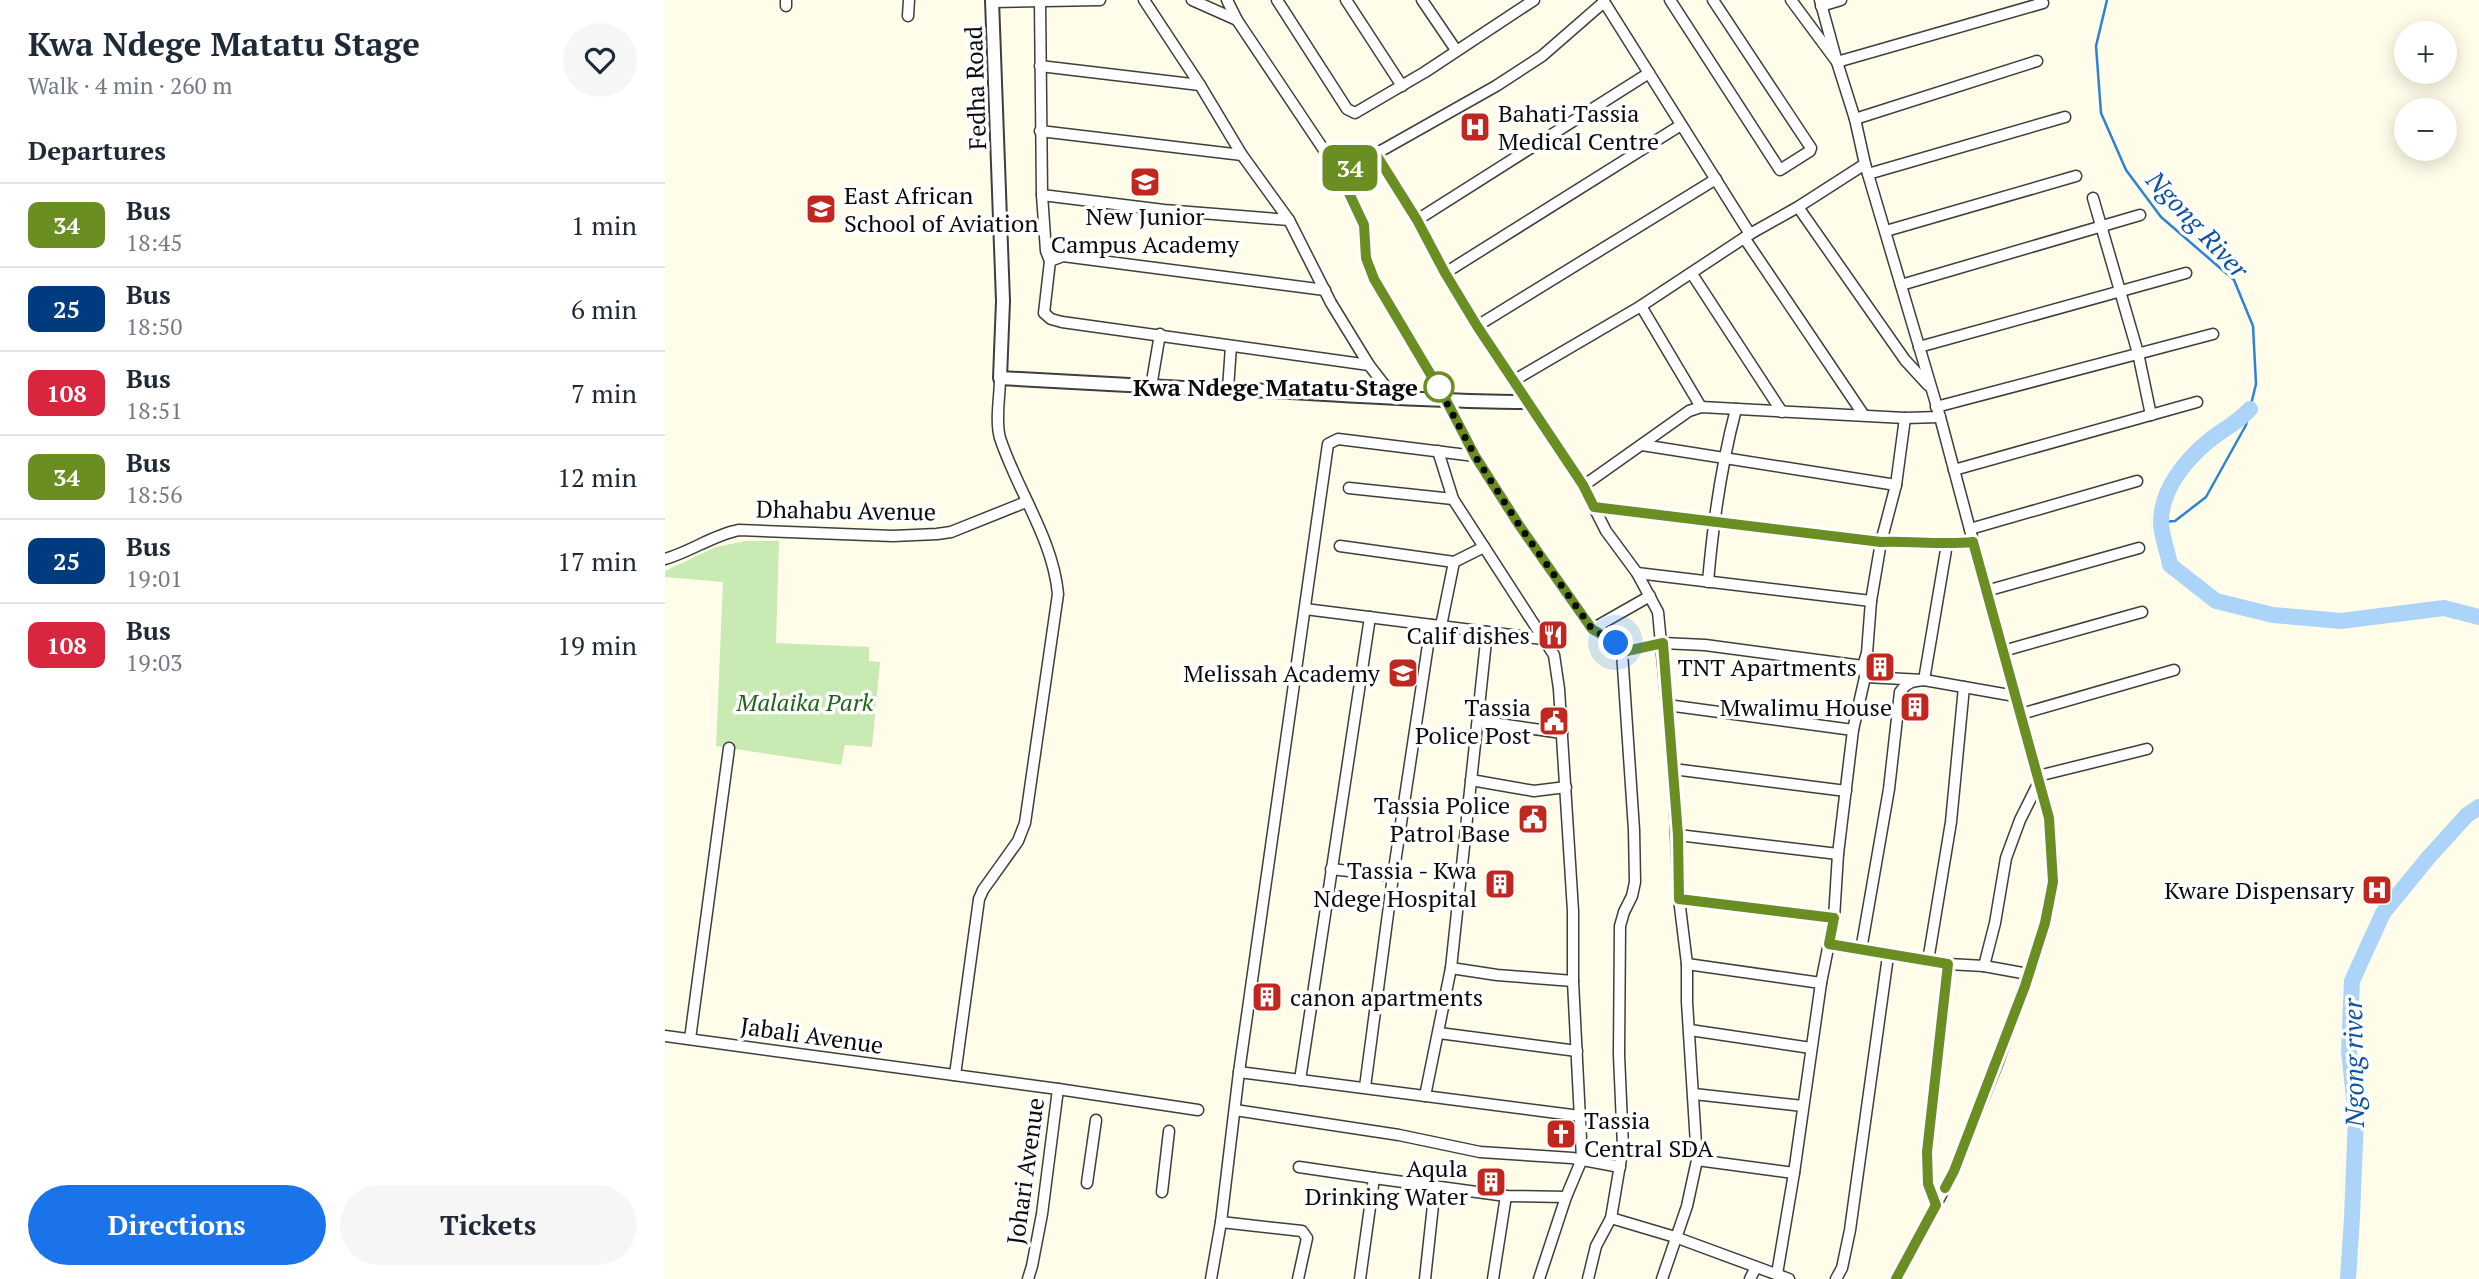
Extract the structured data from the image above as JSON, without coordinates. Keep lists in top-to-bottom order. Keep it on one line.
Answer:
{"streets":{"street":["Fedha Road","Dhahabu Avenue","Jabali Avenue","Johari Avenue"]},"crossings":[["Jabali Avenue","Johari Avenue"]],"water":["Ngong River","Ngong river"],"parks":["Malaika Park"],"places":{"hospital":["Bahati Tassia Medical Centre","Kware Dispensary"],"school or university":["New Junior Campus Academy","East African School of Aviation","Melissah Academy"],"other":["Kwa Ndege Matatu Stage"],"restaurant":["Calif dishes"],"building":["TNT Apartments","Mwalimu House","Tassia - Kwa Ndege Hospital","canon apartments","Aqula Drinking Water"],"public building":["Tassia Police Post","Tassia Police Patrol Base"],"church":["Tassia Central SDA"]},"lines":["bus line 34"],"page":{"heading":[["Kwa Ndege Matatu Stage","Walk · 4 min · 260 m"],"Departures"],"on_map":"34","map_buttons":["+","−"],"list":[{"mark":"34","name":"Bus","note":"18:45","value":"1 min"},{"mark":"25","name":"Bus","note":"18:50","value":"6 min"},{"mark":"108","name":"Bus","note":"18:51","value":"7 min"},{"mark":"34","name":"Bus","note":"18:56","value":"12 min"},{"mark":"25","name":"Bus","note":"19:01","value":"17 min"},{"mark":"108","name":"Bus","note":"19:03","value":"19 min"}],"buttons":["Directions","Tickets"]}}
